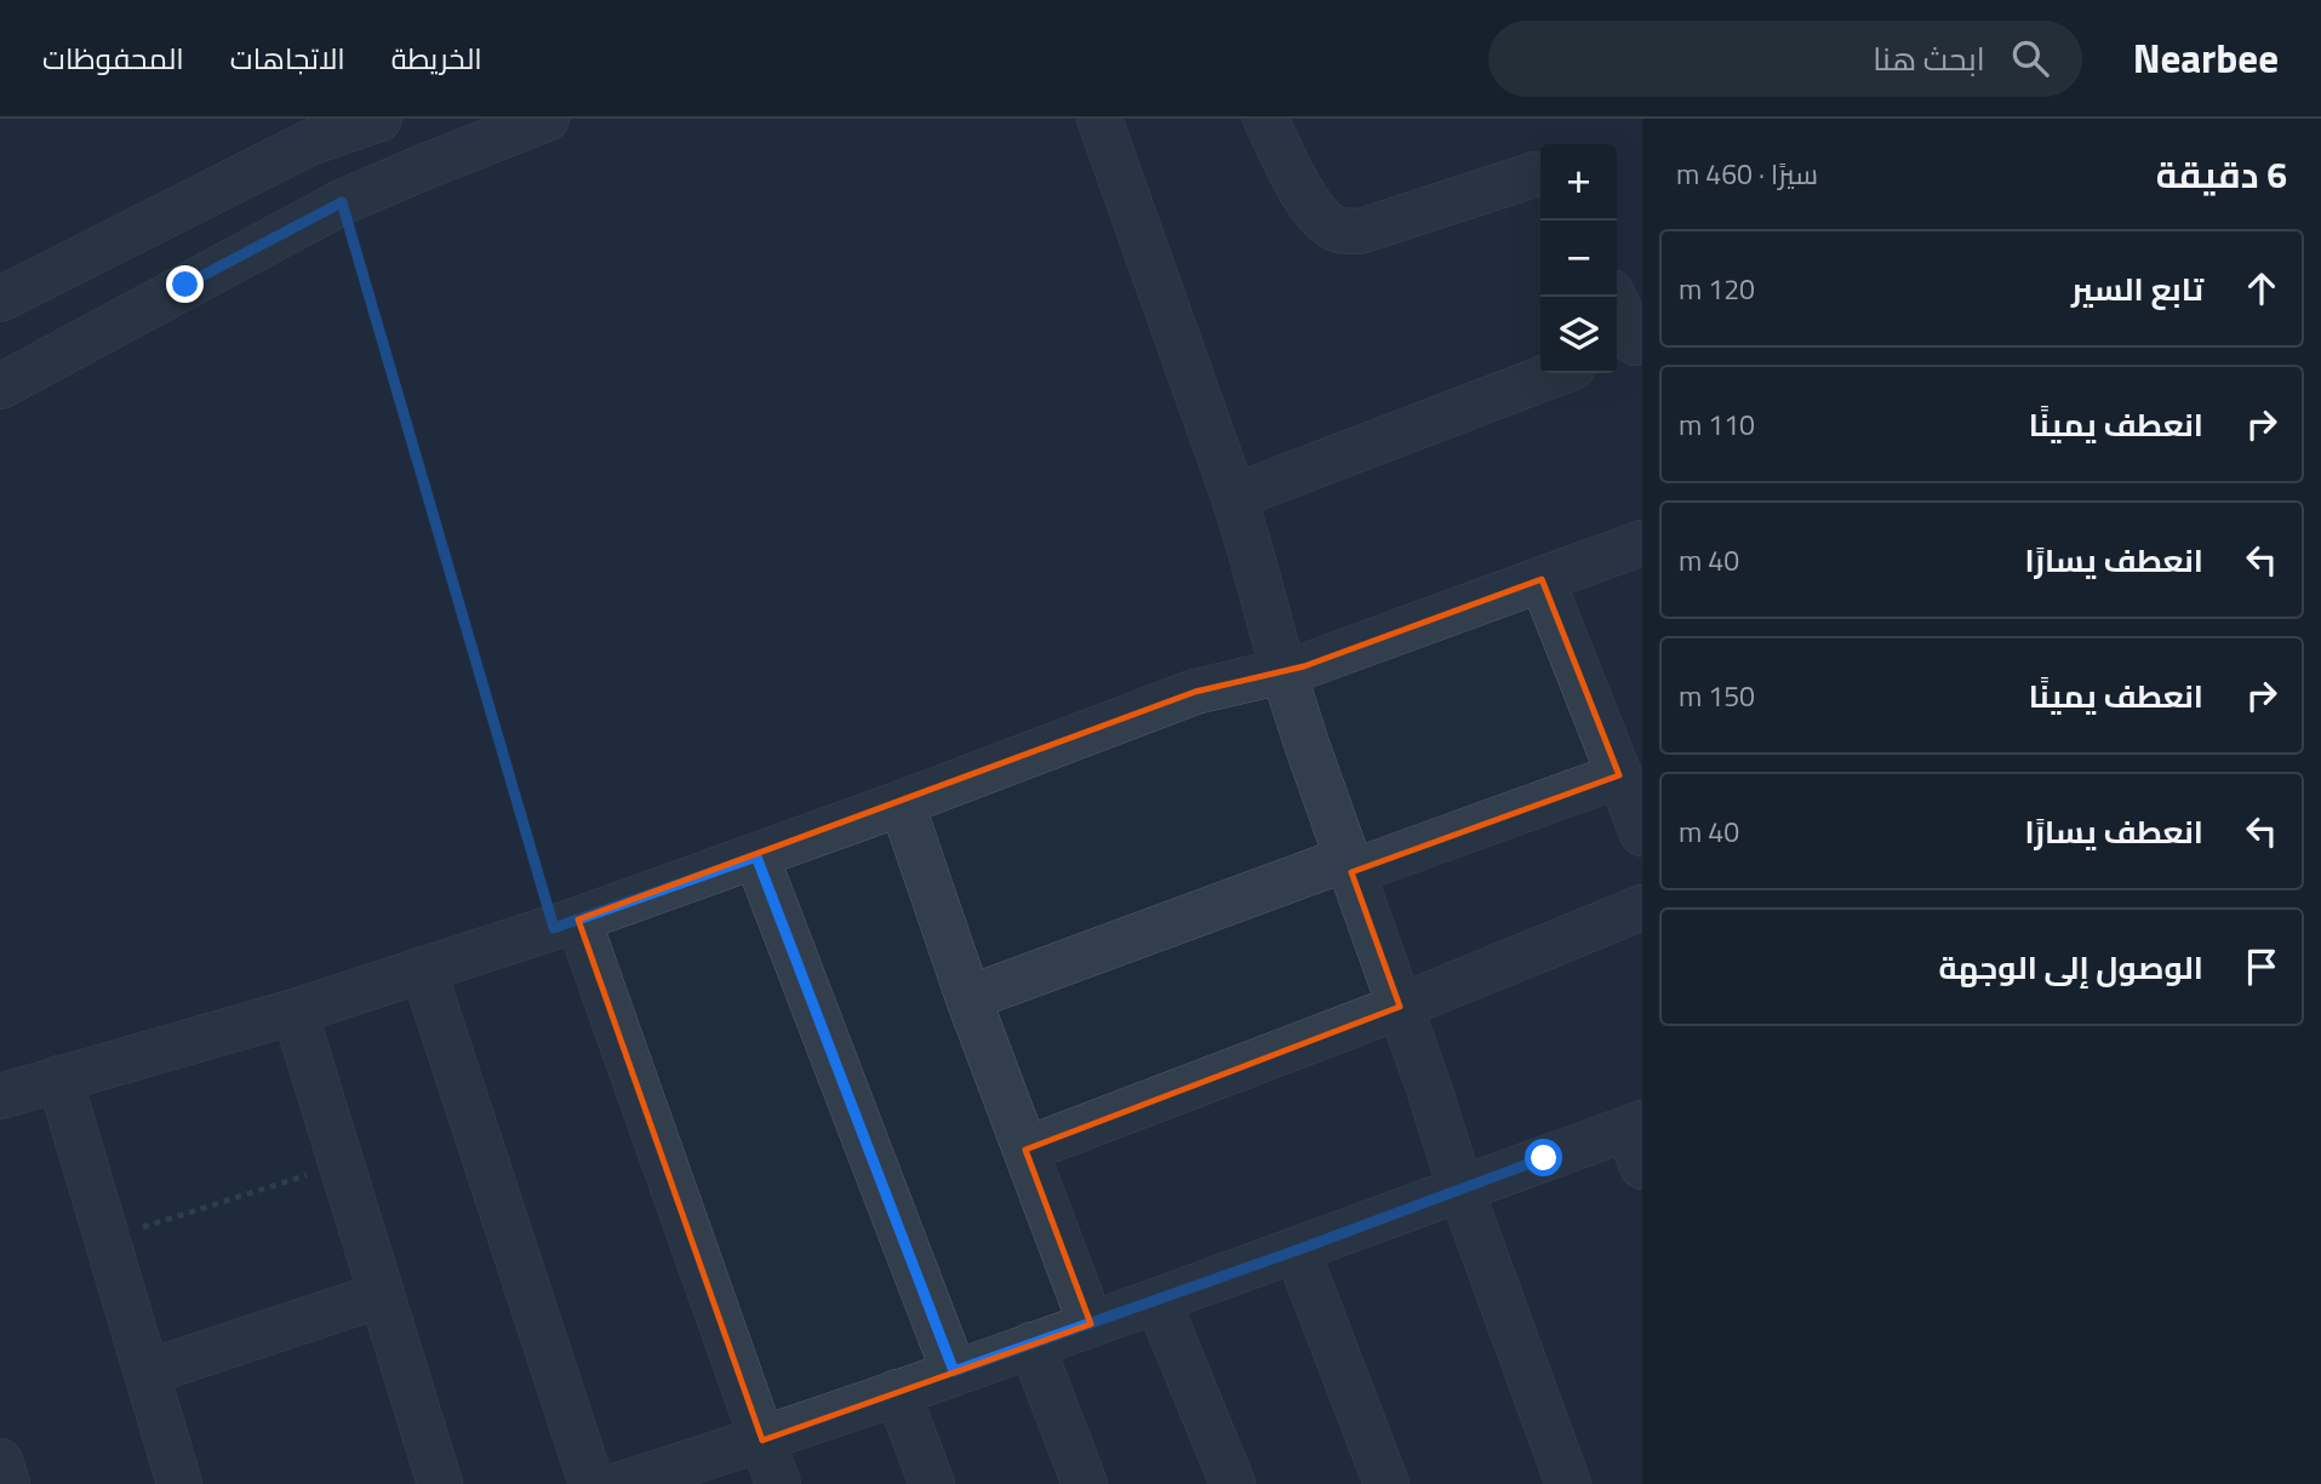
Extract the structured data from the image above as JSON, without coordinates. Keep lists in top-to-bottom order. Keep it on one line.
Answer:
{"page":{"header":"Nearbee","search":"ابحث هنا","nav":["الخريطة","الاتجاهات","المحفوظات"],"heading":["6 دقيقة","سيرًا · 460 m"],"map_buttons":["+","−"],"list":[["تابع السير","120 m"],["انعطف يمينًا","110 m"],["انعطف يسارًا","40 m"],["انعطف يمينًا","150 m"],["انعطف يسارًا","40 m"],"الوصول إلى الوجهة"]}}
